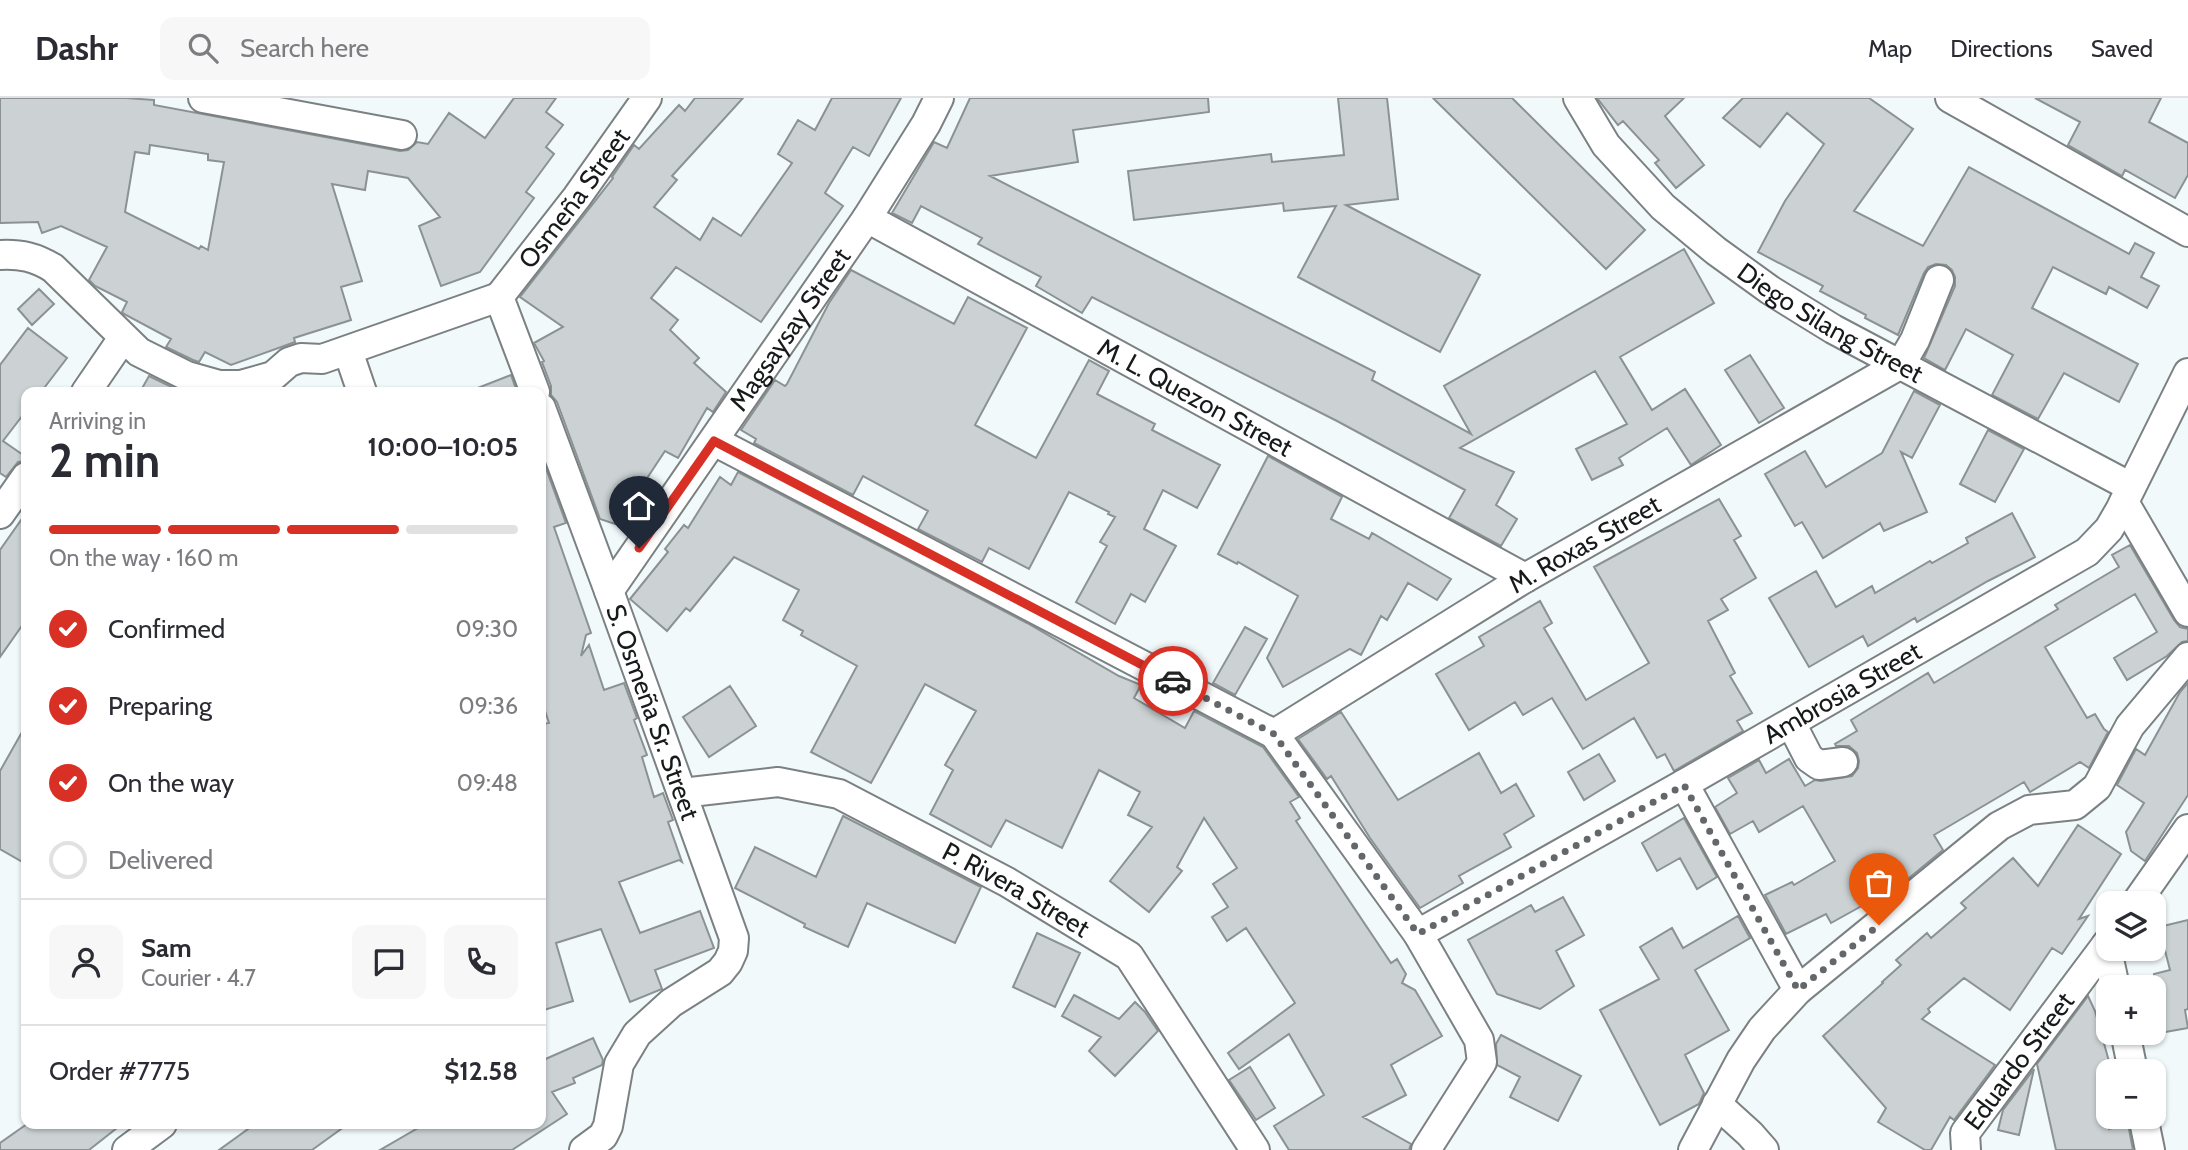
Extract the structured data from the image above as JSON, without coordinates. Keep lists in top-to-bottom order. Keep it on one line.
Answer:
{"streets":{"street":["Osmeña Street","Diego Silang Street","Magsaysay Street","M. L. Quezon Street","M. Roxas Street","Ambrosia Street","S. Osmeña Sr. Street","P. Rivera Street","Eduardo Street"]},"crossings":[["Diego Silang Street","M. Roxas Street"],["Diego Silang Street","Ambrosia Street"],["Magsaysay Street","M. L. Quezon Street"],["Magsaysay Street","S. Osmeña Sr. Street"],["M. L. Quezon Street","M. Roxas Street"],["S. Osmeña Sr. Street","P. Rivera Street"]],"page":{"header":"Dashr","search":"Search here","nav":["Map","Directions","Saved"],"heading":["2 min","Arriving in","10:00–10:05"],"panel":["Sam","Courier · 4.7","Order #7775","$12.58"],"bar":"On the way · 160 m","list":[["Confirmed","09:30"],["Preparing","09:36"],["On the way","09:48"],"Delivered"],"map_buttons":["+","−"]}}
